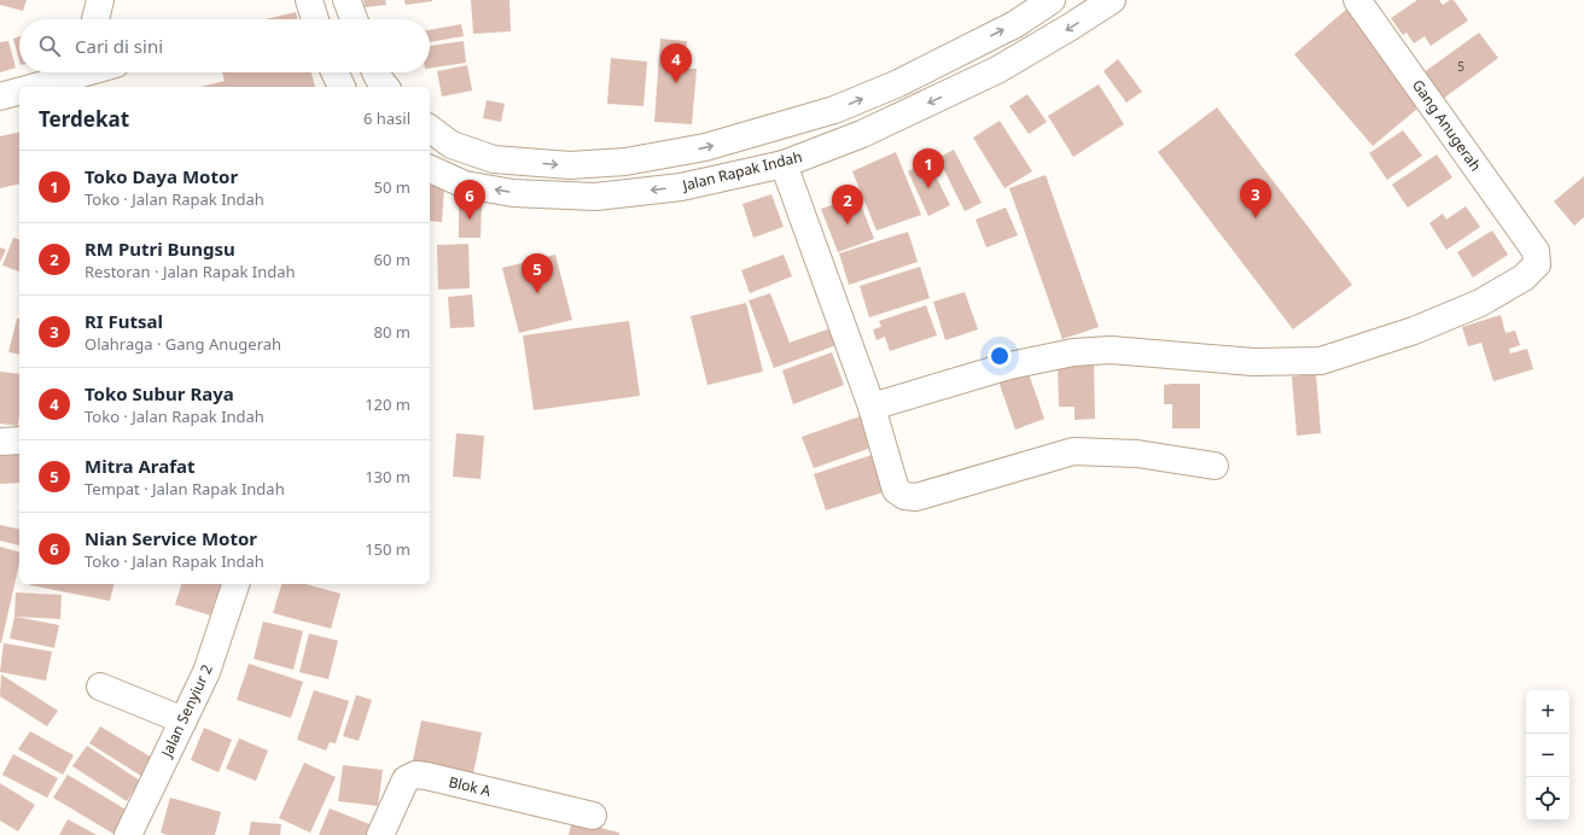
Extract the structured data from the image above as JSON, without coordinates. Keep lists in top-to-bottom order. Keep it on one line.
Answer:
{"streets":{"street":["Gang Anugerah","Jalan Rapak Indah","Jalan Senyiur 2","Blok A"]},"house_numbers":["5"],"page":{"search":"Cari di sini","pins":["4","1","3","6","2","5"],"heading":["Terdekat","6 hasil"],"list":[{"mark":"1","name":"Toko Daya Motor","note":"Toko · Jalan Rapak Indah","value":"50 m"},{"mark":"2","name":"RM Putri Bungsu","note":"Restoran · Jalan Rapak Indah","value":"60 m"},{"mark":"3","name":"RI Futsal","note":"Olahraga · Gang Anugerah","value":"80 m"},{"mark":"4","name":"Toko Subur Raya","note":"Toko · Jalan Rapak Indah","value":"120 m"},{"mark":"5","name":"Mitra Arafat","note":"Tempat · Jalan Rapak Indah","value":"130 m"},{"mark":"6","name":"Nian Service Motor","note":"Toko · Jalan Rapak Indah","value":"150 m"}],"map_buttons":["+","−"]}}
